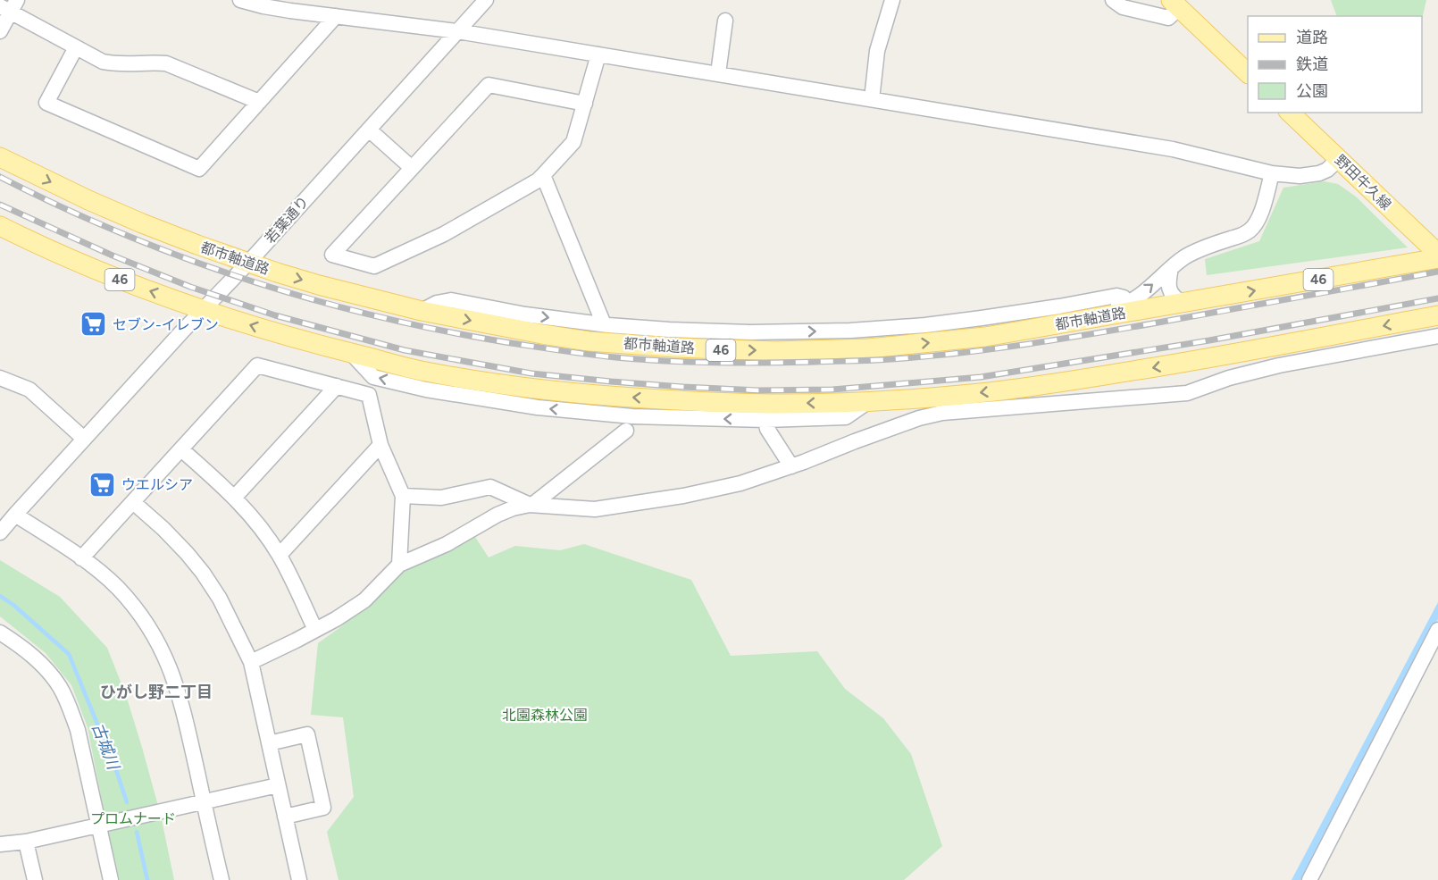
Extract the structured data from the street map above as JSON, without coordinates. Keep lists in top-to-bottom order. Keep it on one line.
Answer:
{"streets":{"main road":["野田牛久線","都市軸道路","46"],"street":["若葉通り"]},"crossings":[["若葉通り","都市軸道路"],["若葉通り","46"]],"districts":["ひがし野二丁目"],"water":["古城川"],"parks":["北園森林公園","プロムナード"],"places":{"supermarket":["セブン-イレブン","ウエルシア"]},"legend":["道路","鉄道","公園"]}
